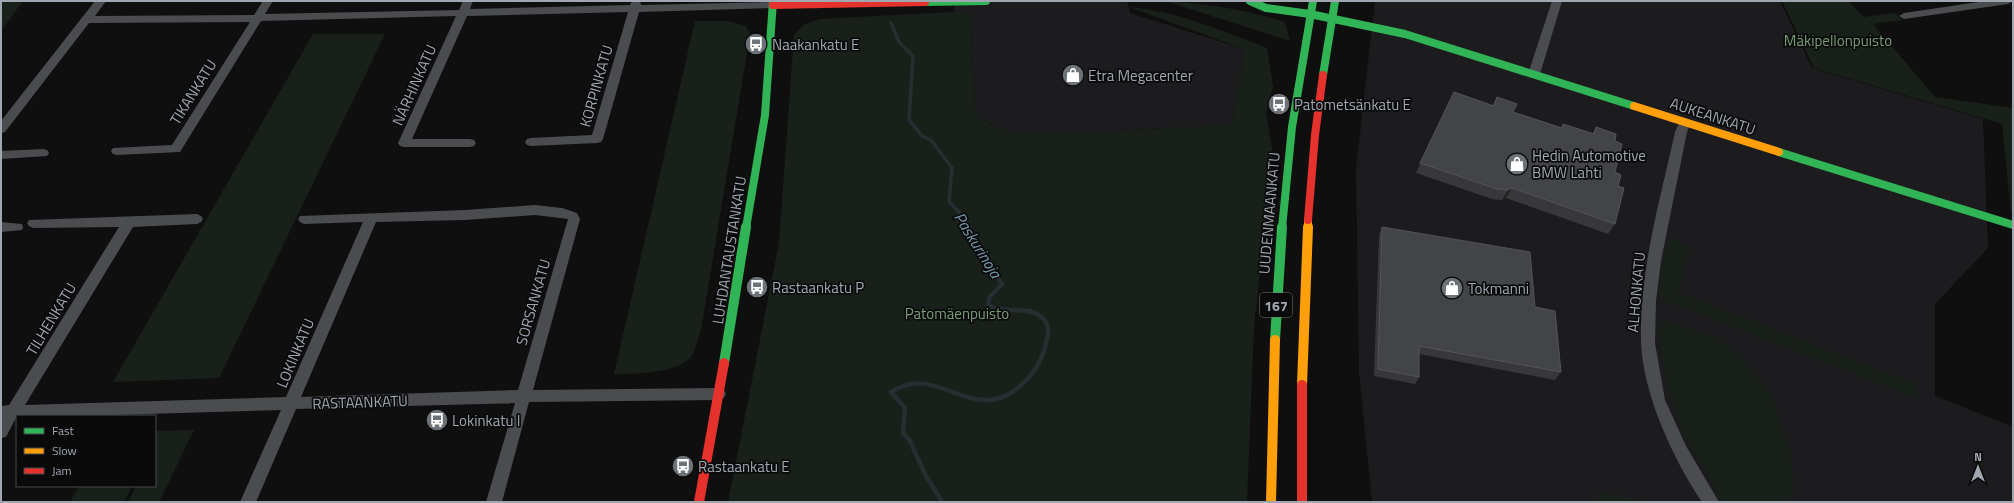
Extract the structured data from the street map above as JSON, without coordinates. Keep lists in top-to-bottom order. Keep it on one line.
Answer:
{"streets":{"street":["NÄRHINKATU","KORPINKATU","TIKANKATU","AUKEANKATU","UUDENMAANKATU","LUHDANTAUSTANKATU","ALHONKATU","SORSANKATU","167","TILHENKATU","LOKINKATU","RASTAANKATU"]},"crossings":[["AUKEANKATU","UUDENMAANKATU"],["AUKEANKATU","ALHONKATU"],["AUKEANKATU","167"],["UUDENMAANKATU","167"],["LUHDANTAUSTANKATU","RASTAANKATU"],["SORSANKATU","LOKINKATU"],["SORSANKATU","RASTAANKATU"],["TILHENKATU","RASTAANKATU"],["LOKINKATU","RASTAANKATU"]],"water":["Paskurinoja"],"parks":["Mäkipellonpuisto","Patomäenpuisto"],"places":{"bus stop":["Naakankatu E","Patometsänkatu E","Rastaankatu P","Lokinkatu I","Rastaankatu E"],"shop":["Etra Megacenter","Hedin Automotive BMW Lahti","Tokmanni"]},"legend":["Fast","Slow","Jam"],"north":"top"}
